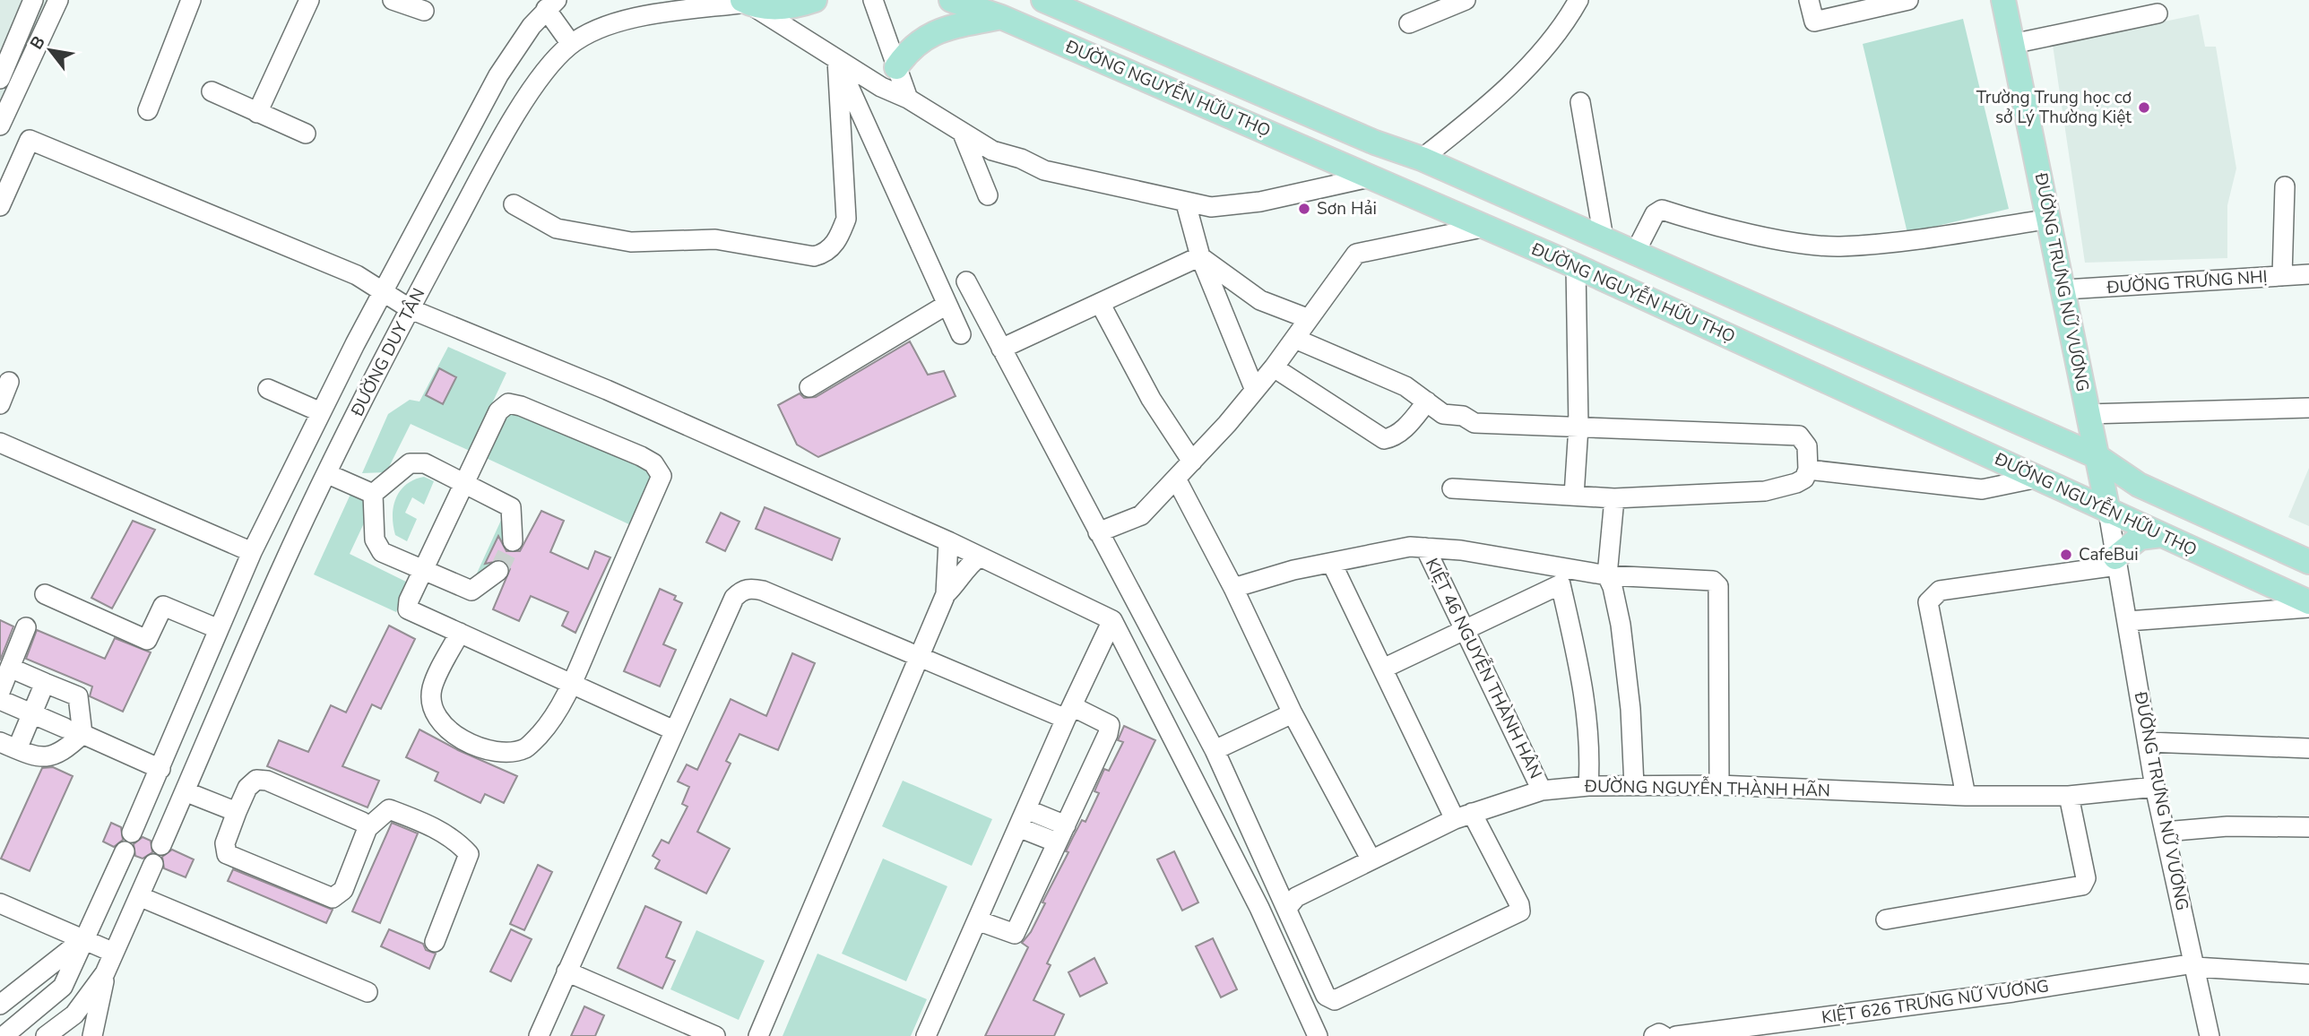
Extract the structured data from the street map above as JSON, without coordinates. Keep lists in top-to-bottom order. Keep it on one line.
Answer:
{"streets":{"main road":["ĐƯỜNG NGUYỄN HỮU THỌ","ĐƯỜNG TRƯNG NỮ VƯƠNG"],"street":["ĐƯỜNG TRƯNG NHỊ","ĐƯỜNG DUY TÂN","KIỆT 46 NGUYỄN THÀNH HÂN","ĐƯỜNG NGUYỄN THÀNH HÃN","KIỆT 626 TRƯNG NỮ VƯƠNG"]},"crossings":[["ĐƯỜNG NGUYỄN HỮU THỌ","ĐƯỜNG TRƯNG NỮ VƯƠNG"],["ĐƯỜNG TRƯNG NỮ VƯƠNG","ĐƯỜNG TRƯNG NHỊ"],["ĐƯỜNG TRƯNG NỮ VƯƠNG","ĐƯỜNG NGUYỄN THÀNH HÃN"],["ĐƯỜNG TRƯNG NỮ VƯƠNG","KIỆT 626 TRƯNG NỮ VƯƠNG"],["KIỆT 46 NGUYỄN THÀNH HÂN","ĐƯỜNG NGUYỄN THÀNH HÃN"]],"places":["Trường Trung học cơ sở Lý Thường Kiệt","Sơn Hải","CafeBui"],"north":"top left"}
